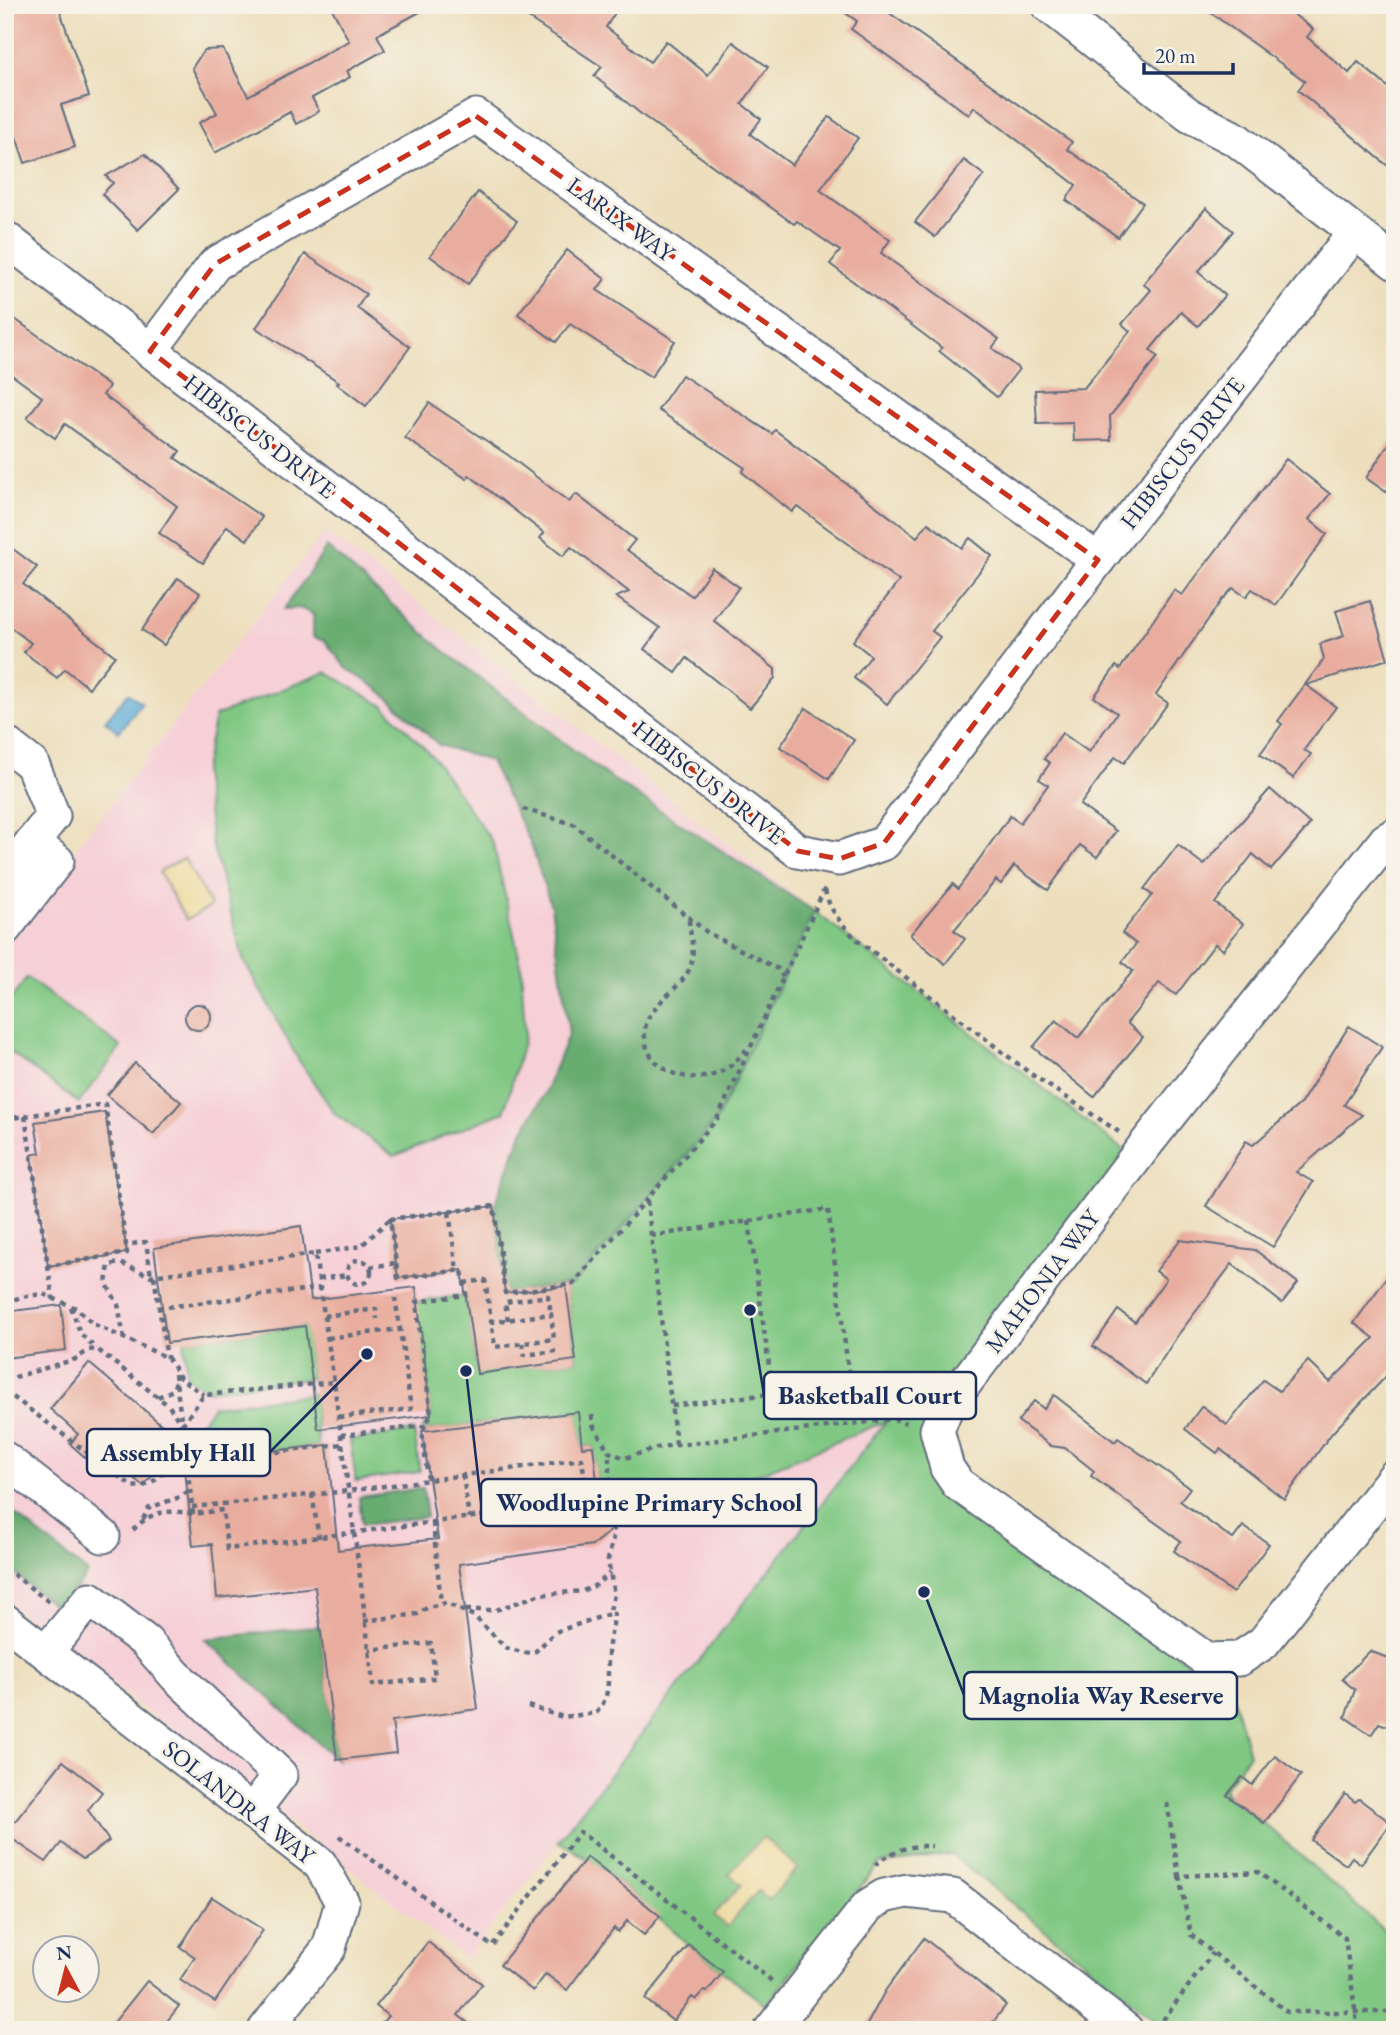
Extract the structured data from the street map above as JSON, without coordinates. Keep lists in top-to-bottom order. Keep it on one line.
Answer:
{"streets":{"street":["LARIX WAY","HIBISCUS DRIVE","MAHONIA WAY","SOLANDRA WAY"]},"crossings":[["LARIX WAY","HIBISCUS DRIVE"]],"places":["Basketball Court","Assembly Hall","Woodlupine Primary School","Magnolia Way Reserve"],"scale_bar":"20 m","north":"top"}
